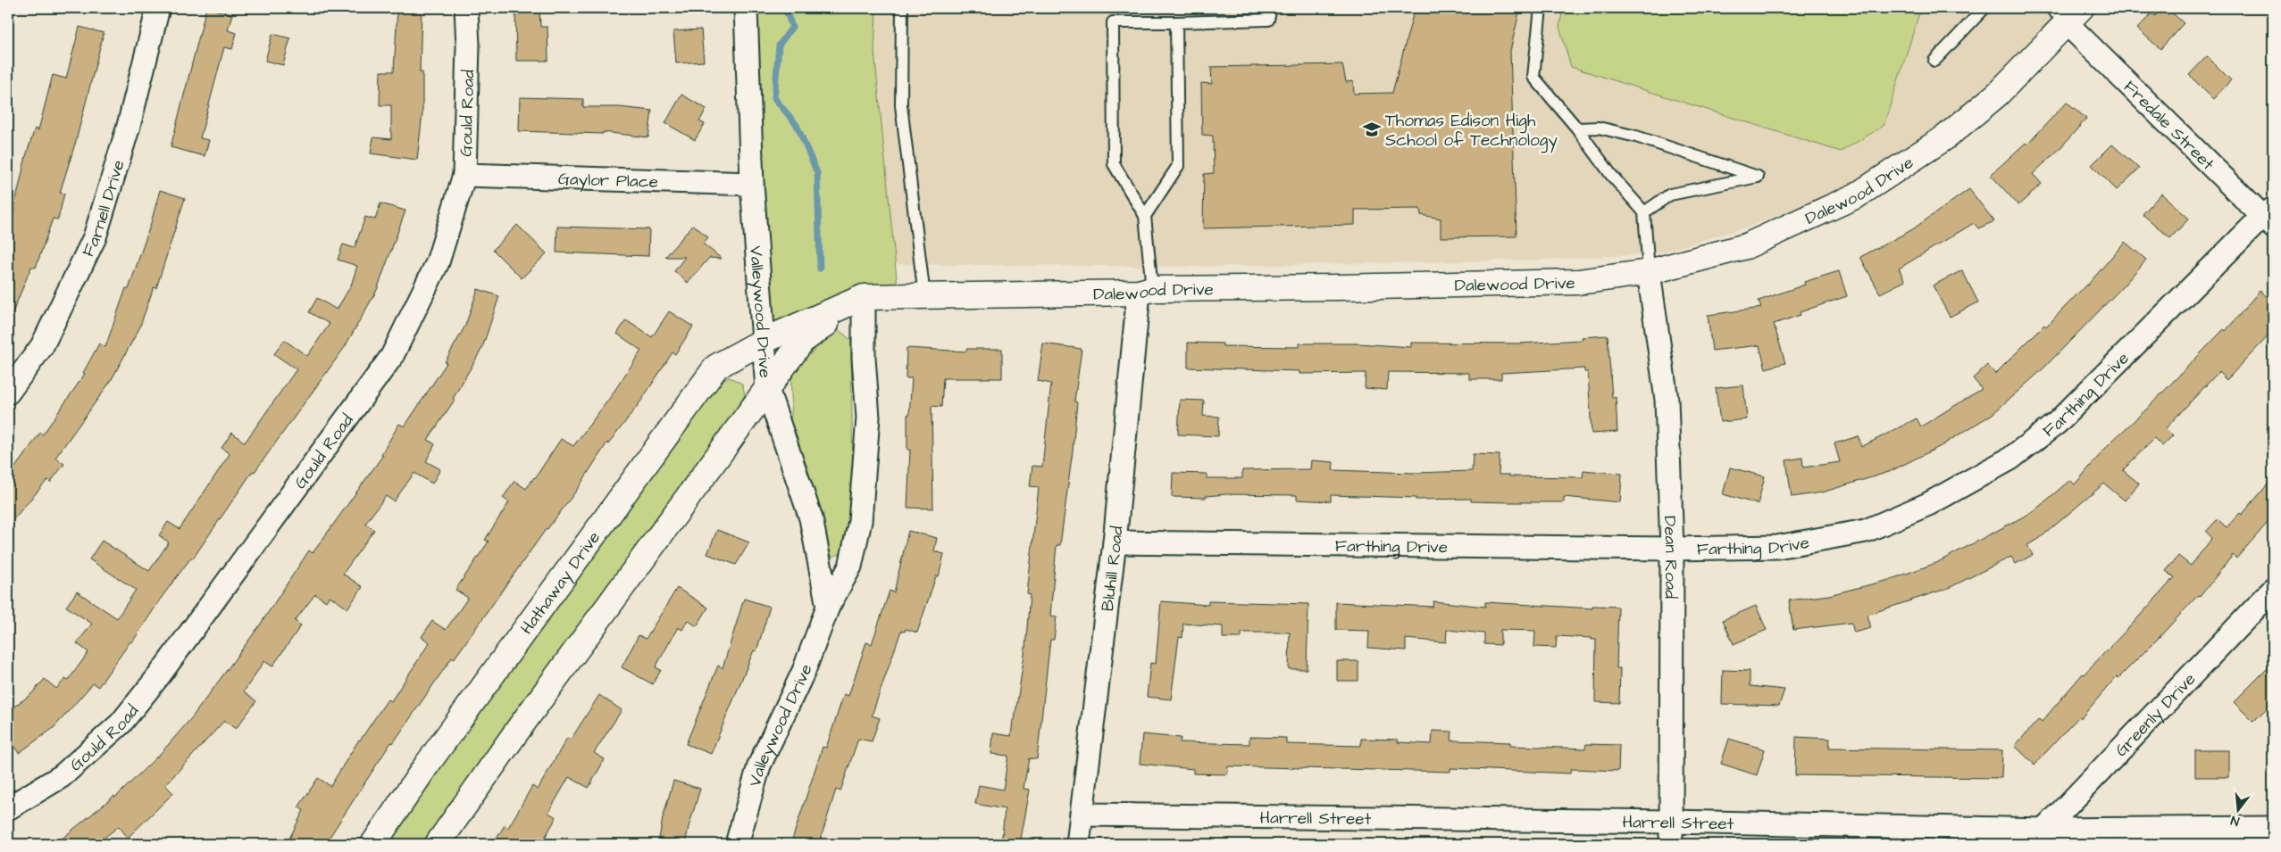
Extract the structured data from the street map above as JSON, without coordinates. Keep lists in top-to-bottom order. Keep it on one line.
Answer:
{"streets":{"street":["Gould Road","Fredale Street","Gaylor Place","Dalewood Drive","Farnell Drive","Valleywood Drive","Farthing Drive","Dean Road","Bluhill Road","Hathaway Drive","Greenly Drive","Harrell Street"]},"crossings":[["Gould Road","Gaylor Place"],["Fredale Street","Dalewood Drive"],["Fredale Street","Farthing Drive"],["Gaylor Place","Valleywood Drive"],["Dalewood Drive","Valleywood Drive"],["Dalewood Drive","Dean Road"],["Dalewood Drive","Bluhill Road"],["Dalewood Drive","Hathaway Drive"],["Valleywood Drive","Hathaway Drive"],["Farthing Drive","Dean Road"],["Farthing Drive","Bluhill Road"],["Dean Road","Harrell Street"],["Bluhill Road","Harrell Street"],["Greenly Drive","Harrell Street"]],"places":{"school or university":["Thomas Edison High School of Technology"]},"north":"bottom"}
